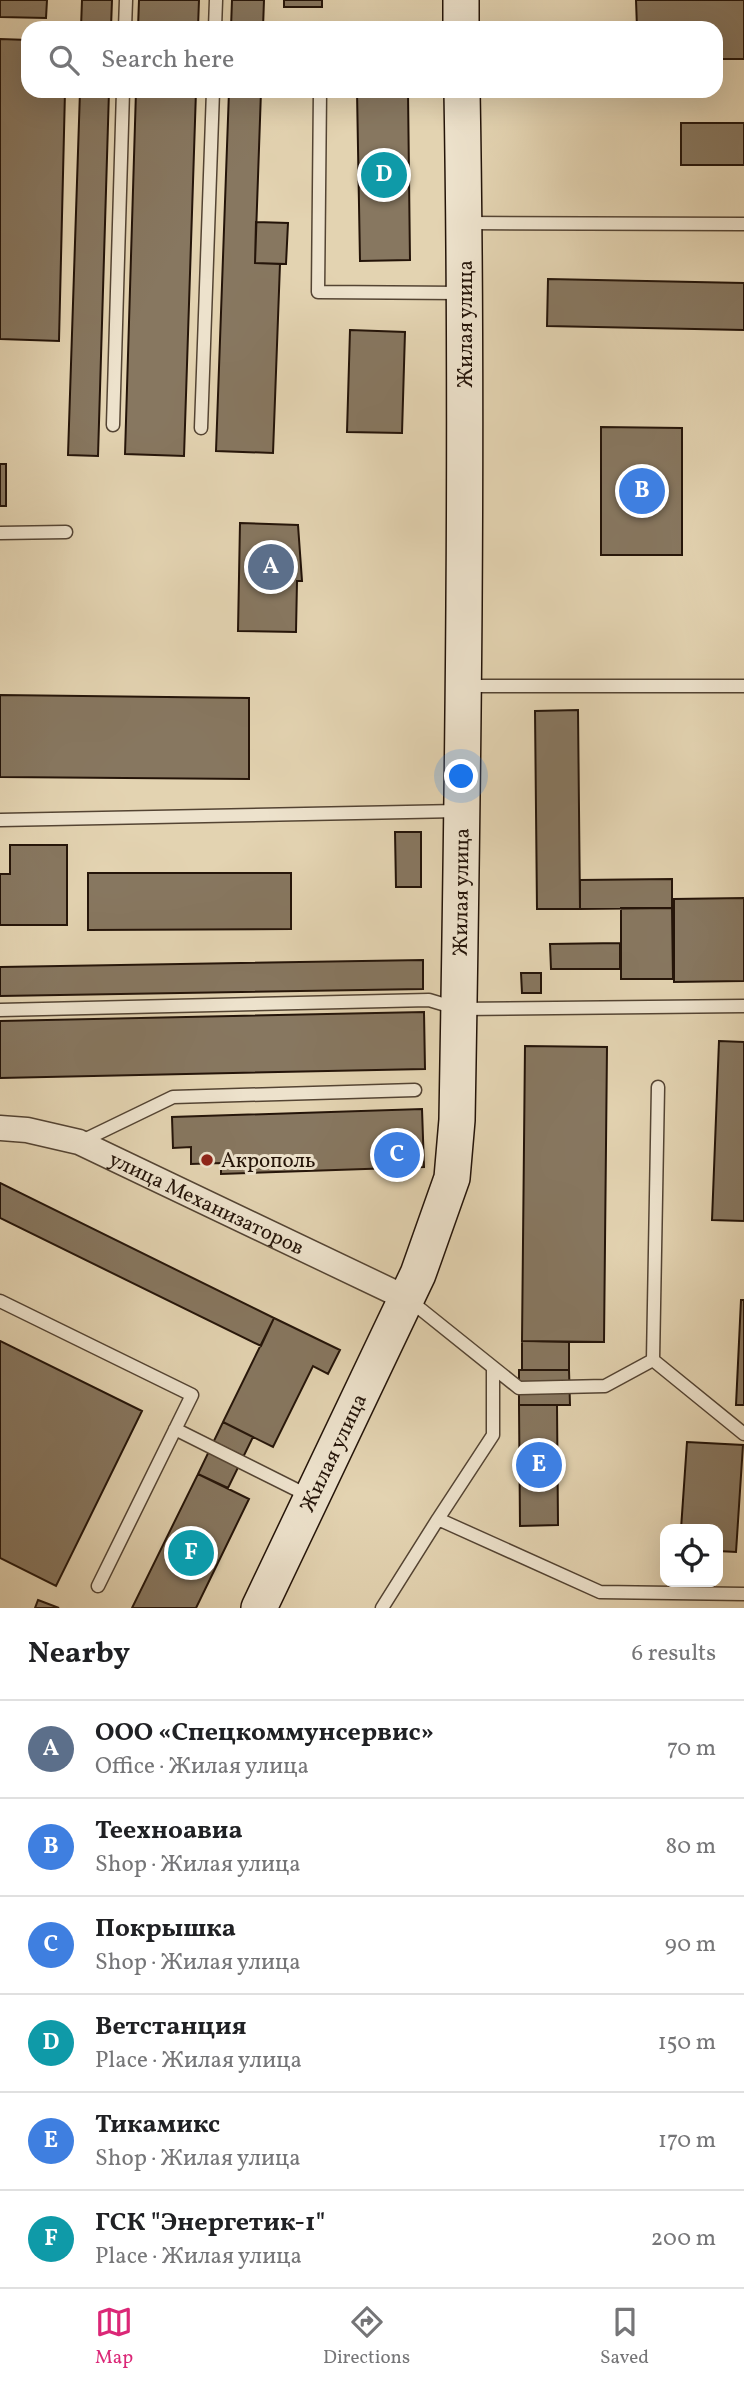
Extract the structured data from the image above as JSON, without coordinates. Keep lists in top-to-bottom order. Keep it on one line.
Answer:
{"streets":{"main road":["Жилая улица"],"street":["улица Механизаторов"]},"crossings":[["Жилая улица","улица Механизаторов"]],"places":["Акрополь"],"page":{"search":"Search here","pins":["D","B","A","C","E","F"],"heading":["Nearby","6 results"],"list":[{"mark":"A","name":"ООО «Спецкоммунсервис»","note":"Office · Жилая улица","value":"70 m"},{"mark":"B","name":"Теехноавиа","note":"Shop · Жилая улица","value":"80 m"},{"mark":"C","name":"Покрышка","note":"Shop · Жилая улица","value":"90 m"},{"mark":"D","name":"Ветстанция","note":"Place · Жилая улица","value":"150 m"},{"mark":"E","name":"Тикамикс","note":"Shop · Жилая улица","value":"170 m"},{"mark":"F","name":"ГСК \"Энергетик-1\"","note":"Place · Жилая улица","value":"200 m"}],"nav":["Map","Directions","Saved"]}}
